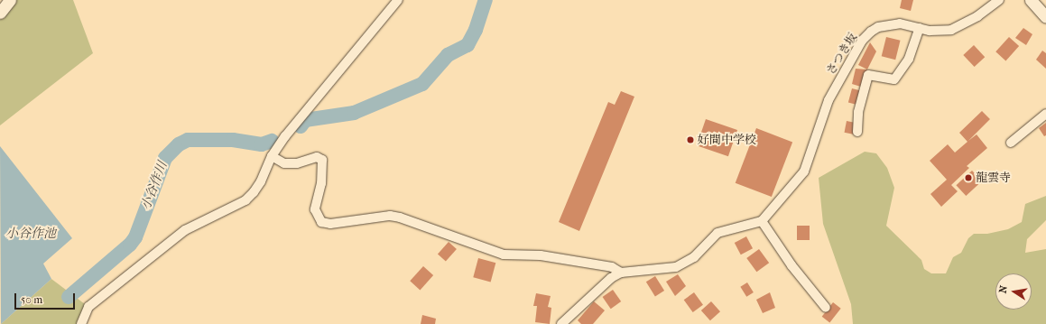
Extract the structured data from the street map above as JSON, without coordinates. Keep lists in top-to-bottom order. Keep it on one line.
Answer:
{"streets":{"street":["さつき坂"]},"water":["小谷作川","小谷作池"],"places":["好間中学校","龍雲寺"],"scale_bar":"50 m","north":"left"}
